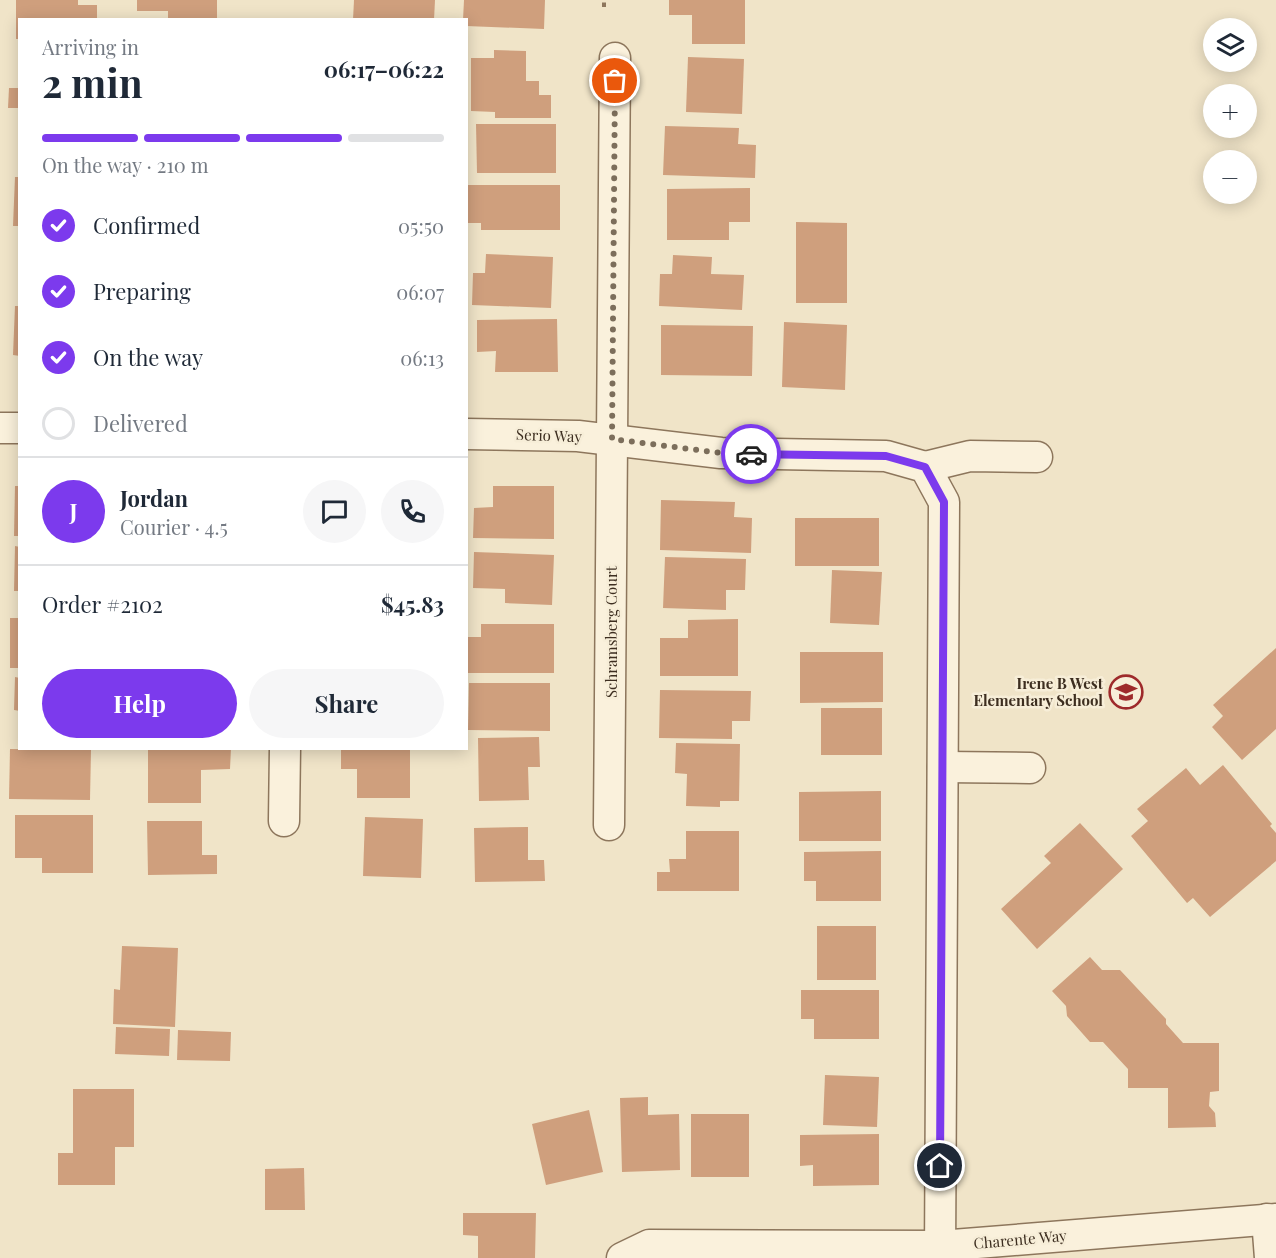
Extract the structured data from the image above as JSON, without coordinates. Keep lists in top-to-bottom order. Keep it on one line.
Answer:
{"streets":{"street":["Serio Way","Schramsberg Court","Charente Way"]},"crossings":[["Serio Way","Schramsberg Court"]],"places":{"school or university":["Irene B West Elementary School"]},"page":{"map_buttons":["+","−"],"heading":["2 min","Arriving in","06:17–06:22"],"panel":["Jordan","Courier · 4.5","Order #2102","$45.83"],"bar":"On the way · 210 m","list":[["Confirmed","05:50"],["Preparing","06:07"],["On the way","06:13"],"Delivered"],"round":"J","buttons":["Help","Share"]}}
